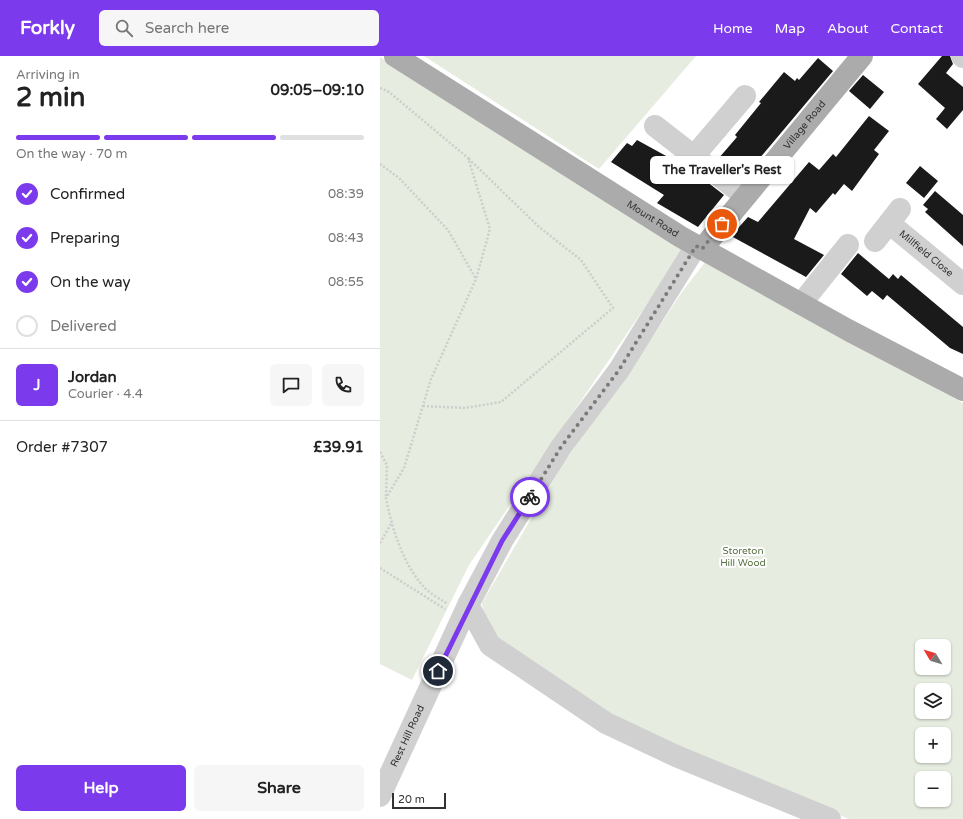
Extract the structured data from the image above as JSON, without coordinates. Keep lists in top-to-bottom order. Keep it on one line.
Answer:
{"streets":{"main road":["Village Road","Mount Road"],"street":["Millfield Close","Rest Hill Road"]},"crossings":[["Village Road","Mount Road"],["Village Road","Rest Hill Road"],["Mount Road","Rest Hill Road"]],"parks":["Storeton Hill Wood"],"places":["The Traveller's Rest"],"scale_bar":"20 m","north":"top left","page":{"header":"Forkly","search":"Search here","nav":["Home","Map","About","Contact"],"heading":["2 min","Arriving in","09:05–09:10"],"panel":["Jordan","Courier · 4.4","Order #7307","£39.91"],"bar":"On the way · 70 m","bubble":"The Traveller's Rest","list":[["Confirmed","08:39"],["Preparing","08:43"],["On the way","08:55"],"Delivered"],"round":"J","map_buttons":["+","−"],"buttons":["Help","Share"],"scale":"20 m"}}
